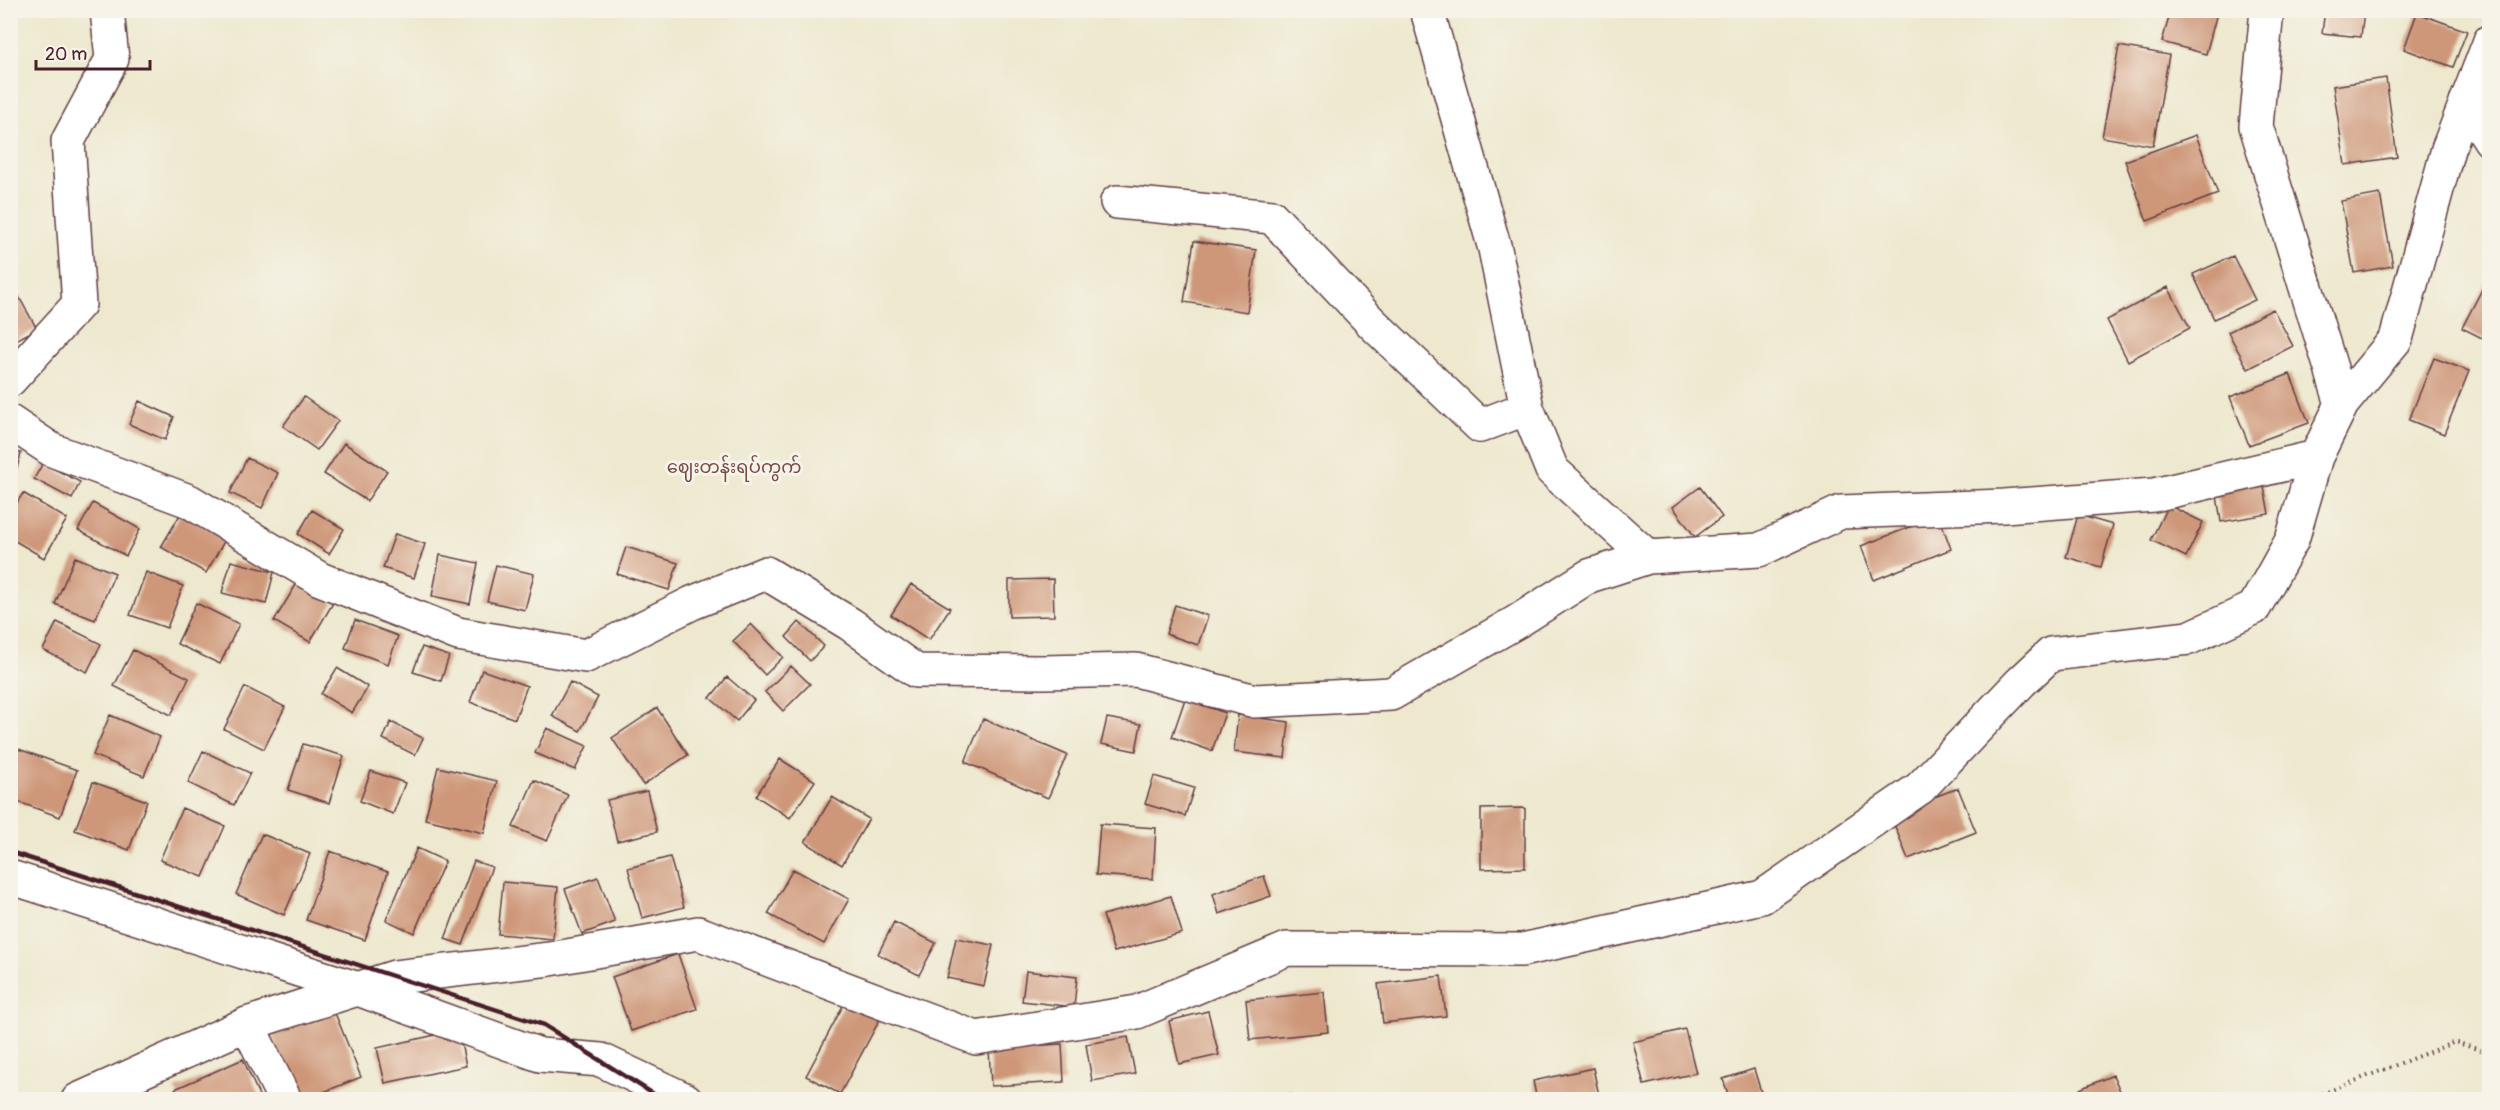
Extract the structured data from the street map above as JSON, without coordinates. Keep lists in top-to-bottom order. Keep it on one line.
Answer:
{"districts":["ဈေးတန်းရပ်ကွက်"],"scale_bar":"20 m"}
